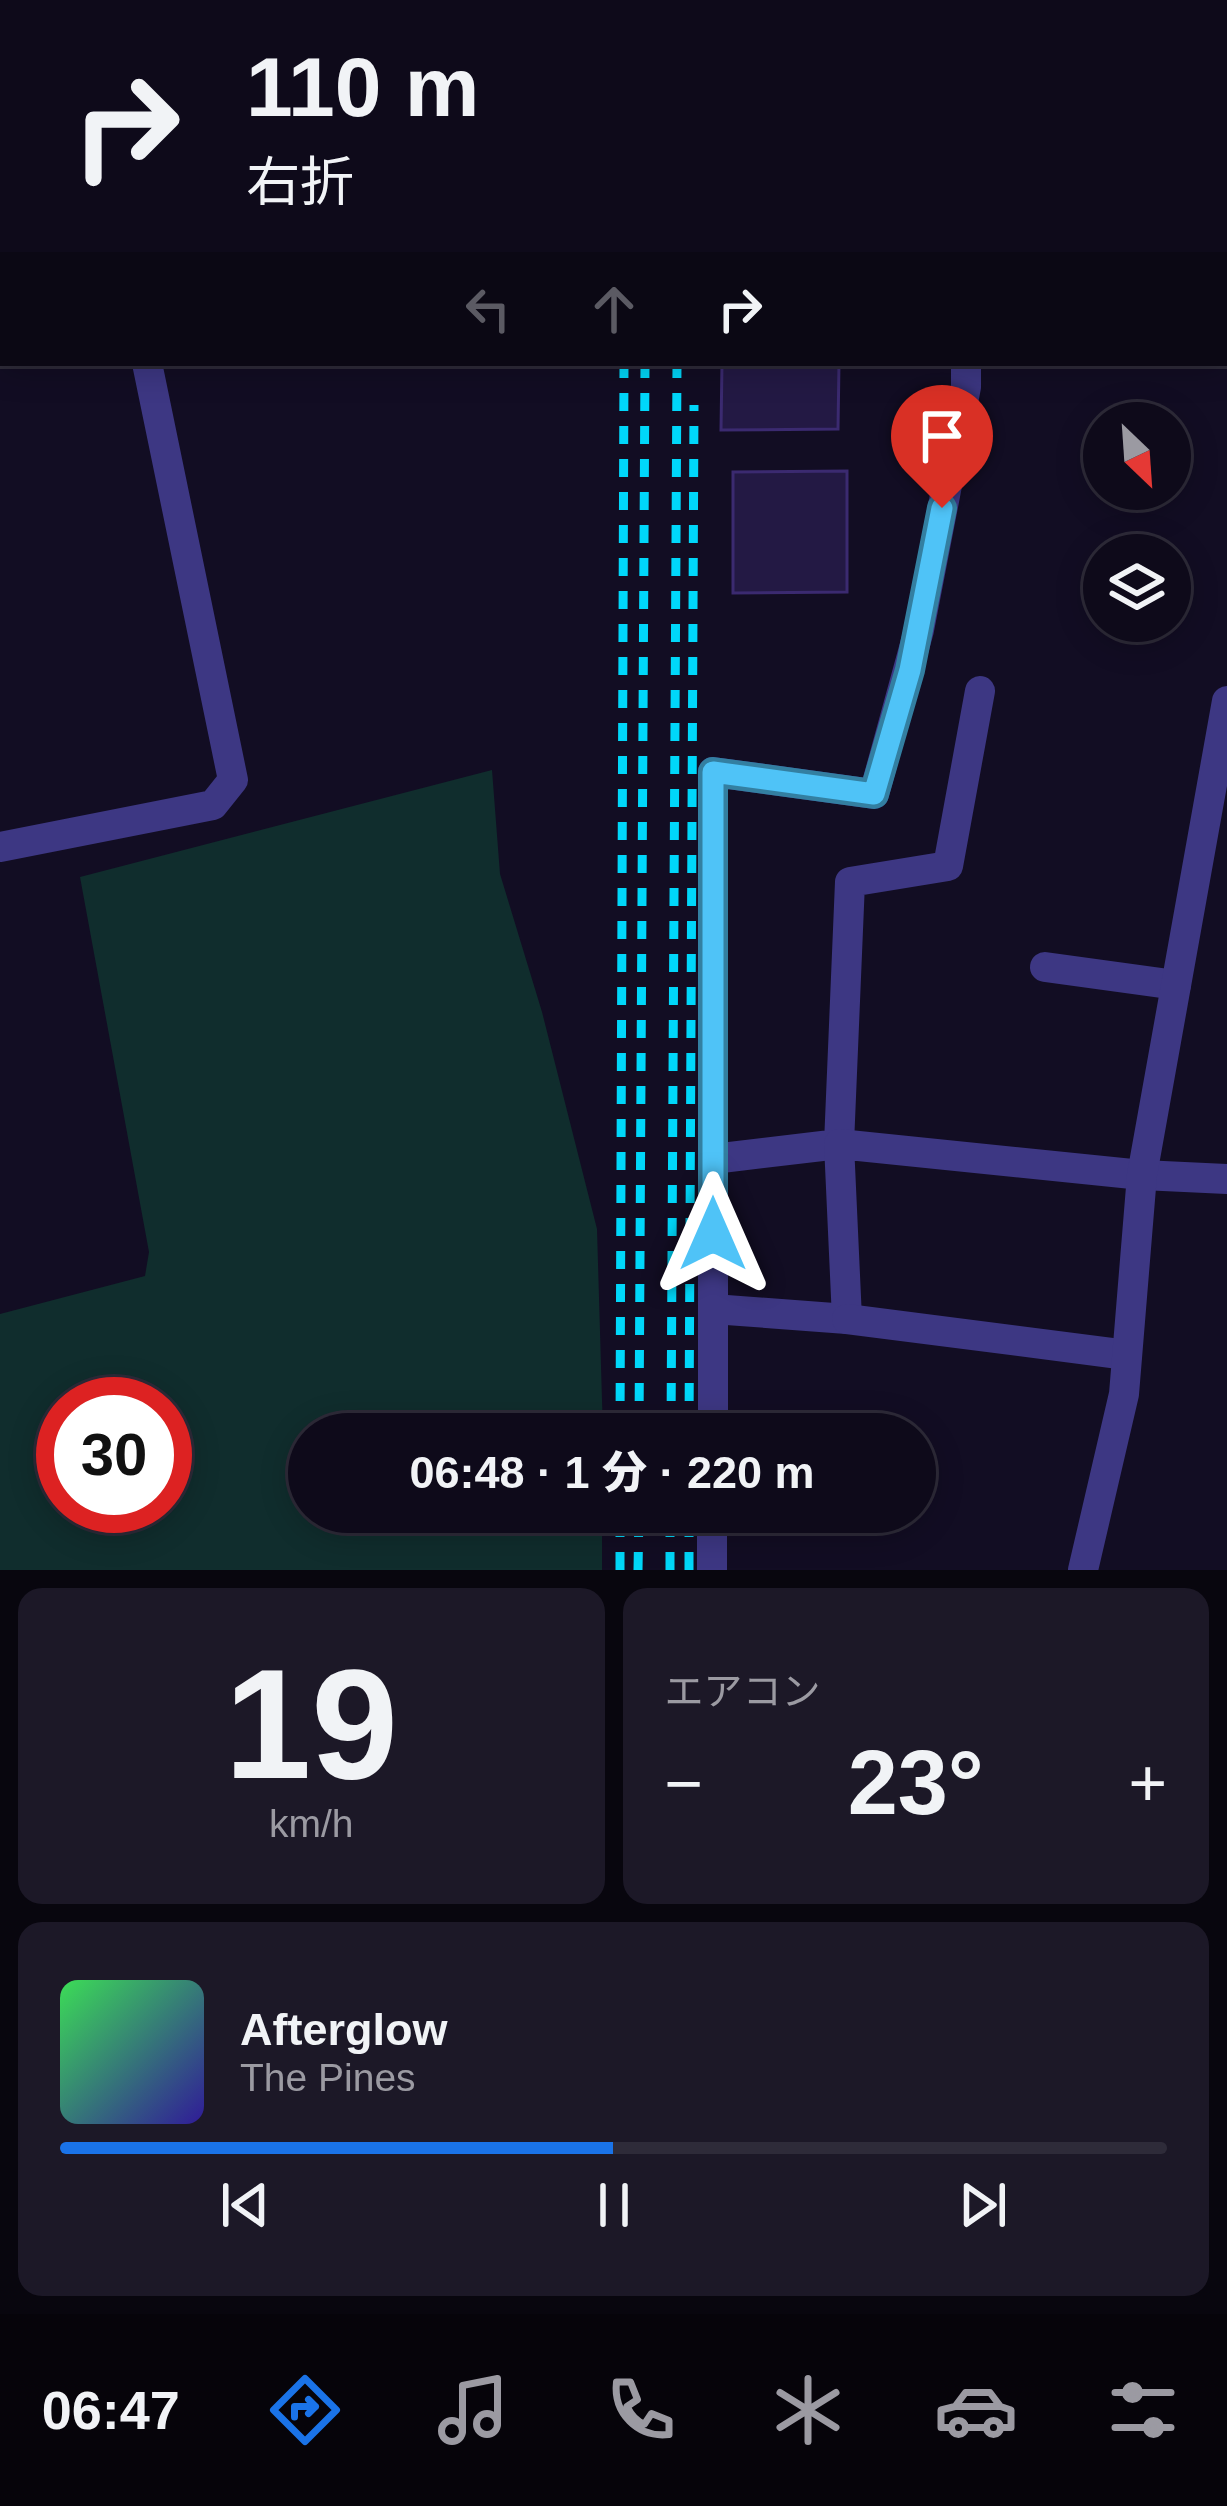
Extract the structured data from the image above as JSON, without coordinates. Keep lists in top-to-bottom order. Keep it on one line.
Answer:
{"north":"bottom right","page":{"turn":["110 m","右折"],"limit":"30","trip":"06:48 · 1 分 · 220 m","tile":[["19","km/h"],"エアコン"],"heat":["−","23°","+"],"song":["Afterglow","The Pines"],"tabs":"06:47"}}
